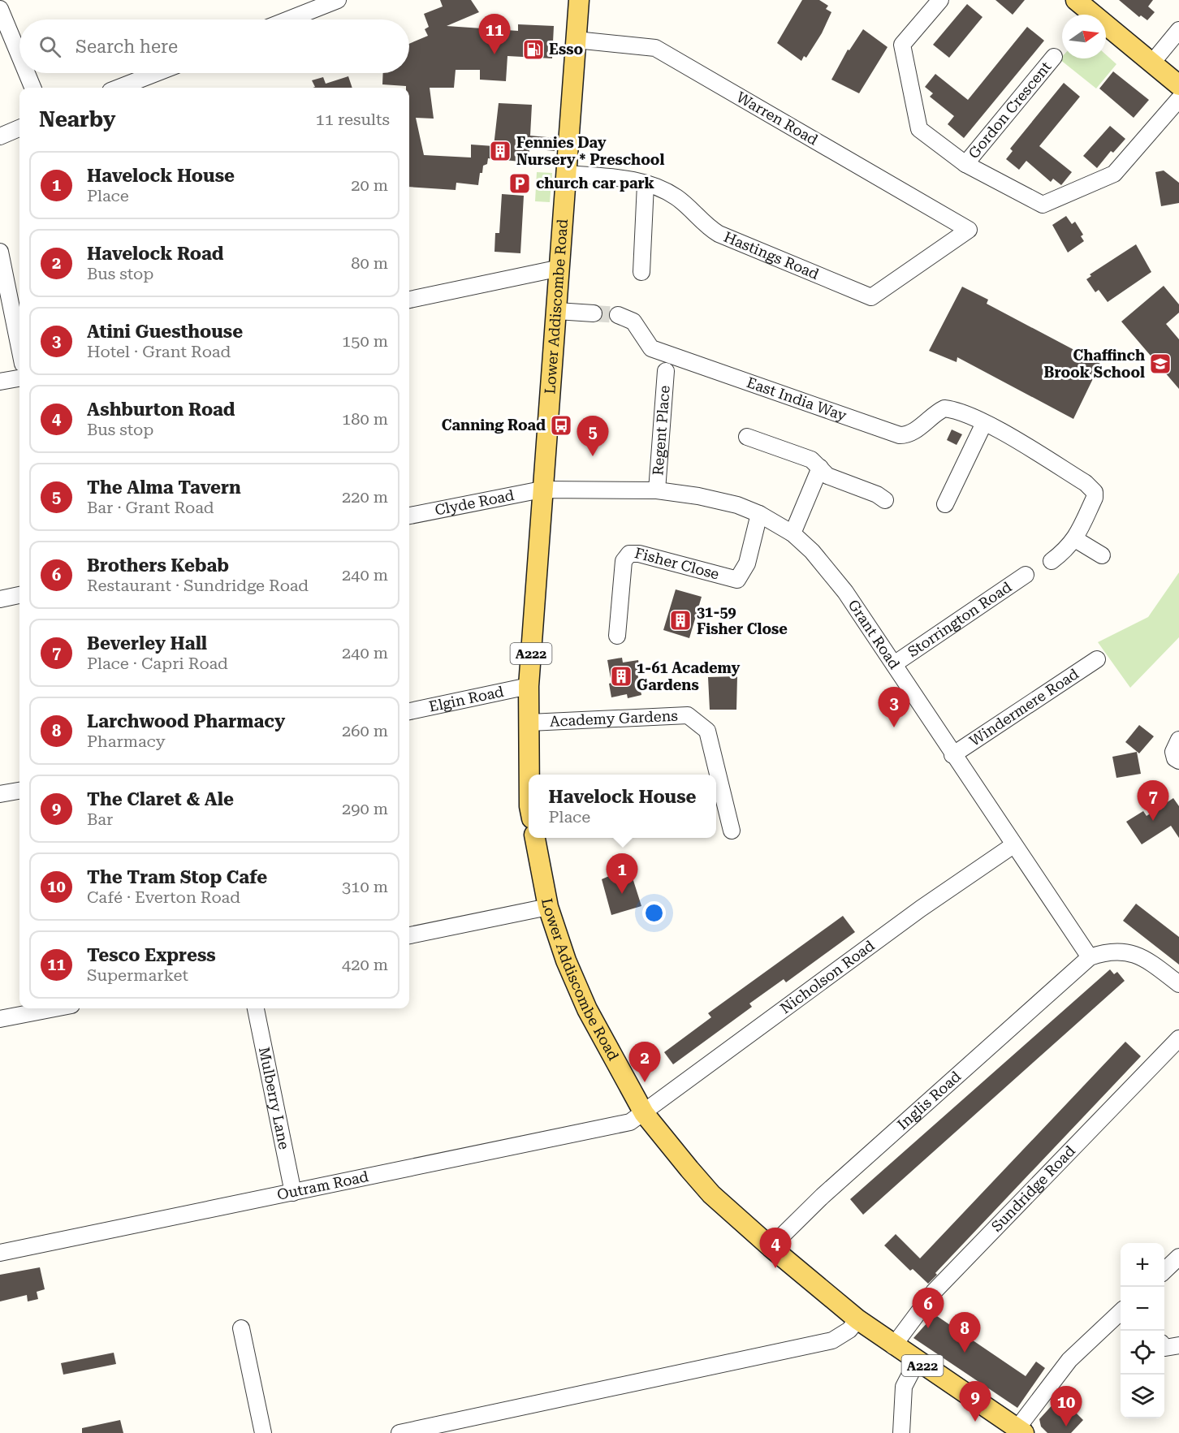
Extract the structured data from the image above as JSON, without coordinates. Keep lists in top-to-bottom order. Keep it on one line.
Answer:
{"streets":{"main road":["Lower Addiscombe Road","A222"],"street":["Gordon Crescent","Warren Road","Hastings Road","East India Way","Regent Place","Clyde Road","Fisher Close","Storrington Road","Grant Road","Elgin Road","Windermere Road","Academy Gardens","Nicholson Road","Mulberry Lane","Inglis Road","Outram Road","Sundridge Road"]},"crossings":[["Warren Road","Hastings Road"],["Warren Road","Lower Addiscombe Road"],["Hastings Road","Lower Addiscombe Road"],["Lower Addiscombe Road","Clyde Road"],["Lower Addiscombe Road","Grant Road"],["Lower Addiscombe Road","Elgin Road"],["Lower Addiscombe Road","Academy Gardens"],["Lower Addiscombe Road","Nicholson Road"],["Lower Addiscombe Road","Inglis Road"],["Lower Addiscombe Road","Outram Road"],["Lower Addiscombe Road","Sundridge Road"],["Regent Place","Grant Road"],["Clyde Road","Grant Road"],["Fisher Close","Grant Road"],["Storrington Road","Grant Road"],["Grant Road","Windermere Road"],["Grant Road","Nicholson Road"],["Grant Road","Inglis Road"],["Nicholson Road","Outram Road"],["Mulberry Lane","Outram Road"]],"places":{"fuel station":["Esso"],"building":["Fennies Day Nursery * Preschool","31-59 Fisher Close","1-61 Academy Gardens"],"parking":["church car park"],"school or university":["Chaffinch Brook School"],"bus stop":["Canning Road"]},"north":"right","page":{"pins":["11","5","3","7","1","2","4","6","8","9","10"],"search":"Search here","heading":["Nearby","11 results"],"list":[{"mark":"1","name":"Havelock House","note":"Place","value":"20 m"},{"mark":"2","name":"Havelock Road","note":"Bus stop","value":"80 m"},{"mark":"3","name":"Atini Guesthouse","note":"Hotel · Grant Road","value":"150 m"},{"mark":"4","name":"Ashburton Road","note":"Bus stop","value":"180 m"},{"mark":"5","name":"The Alma Tavern","note":"Bar · Grant Road","value":"220 m"},{"mark":"6","name":"Brothers Kebab","note":"Restaurant · Sundridge Road","value":"240 m"},{"mark":"7","name":"Beverley Hall","note":"Place · Capri Road","value":"240 m"},{"mark":"8","name":"Larchwood Pharmacy","note":"Pharmacy","value":"260 m"},{"mark":"9","name":"The Claret & Ale","note":"Bar","value":"290 m"},{"mark":"10","name":"The Tram Stop Cafe","note":"Café · Everton Road","value":"310 m"},{"mark":"11","name":"Tesco Express","note":"Supermarket","value":"420 m"}],"popup":["Havelock House","Place"],"map_buttons":["+","−"]}}
